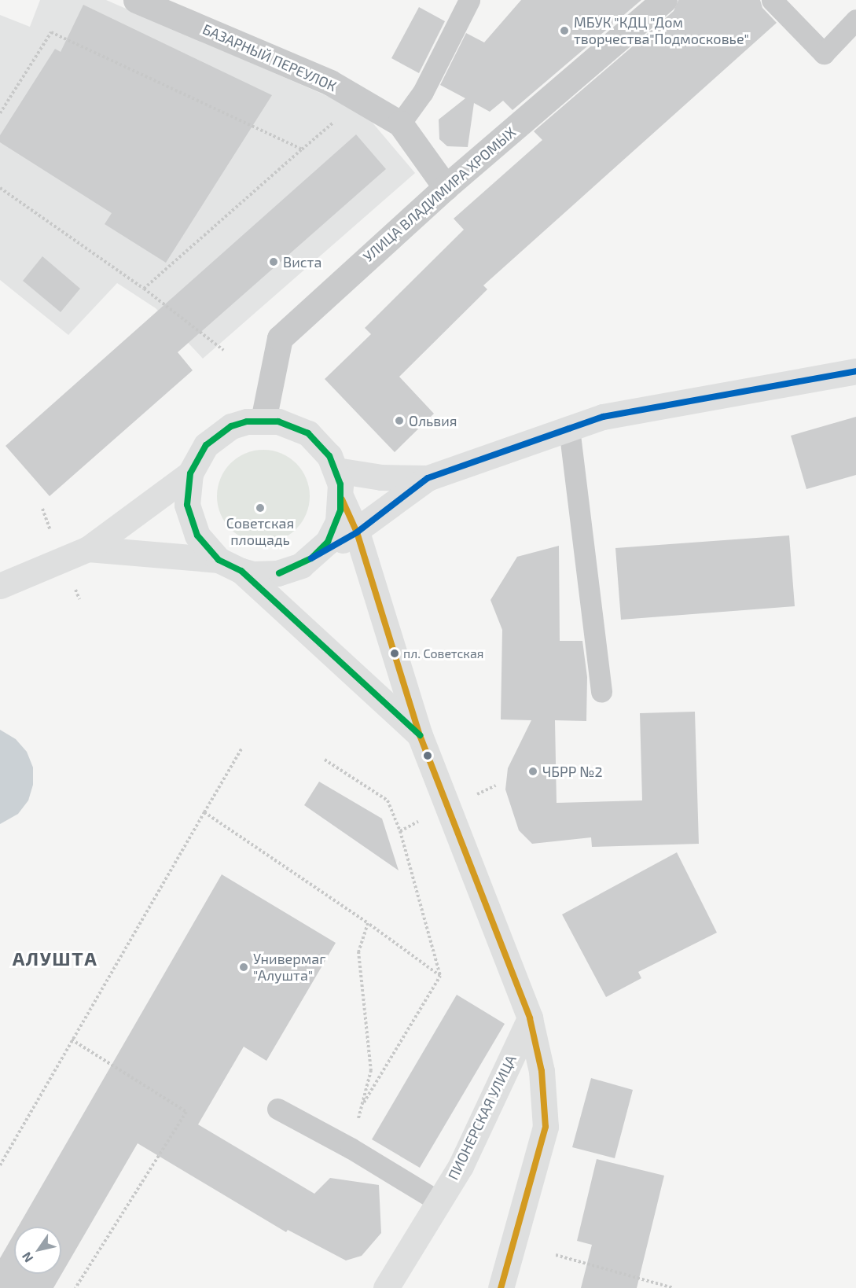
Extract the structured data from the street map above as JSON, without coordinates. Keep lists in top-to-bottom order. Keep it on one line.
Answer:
{"streets":{"main road":["ПИОНЕРСКАЯ УЛИЦА"],"street":["БАЗАРНЫЙ ПЕРЕУЛОК","УЛИЦА ВЛАДИМИРА ХРОМЫХ"]},"districts":["АЛУШТА"],"places":["МБУК \"КДЦ \"Дом творчества\"Подмосковье\"","Виста","Ольвия","Советская площадь","пл. Советская","ЧБРР №2","Универмаг \"Алушта\""],"north":"bottom left"}
